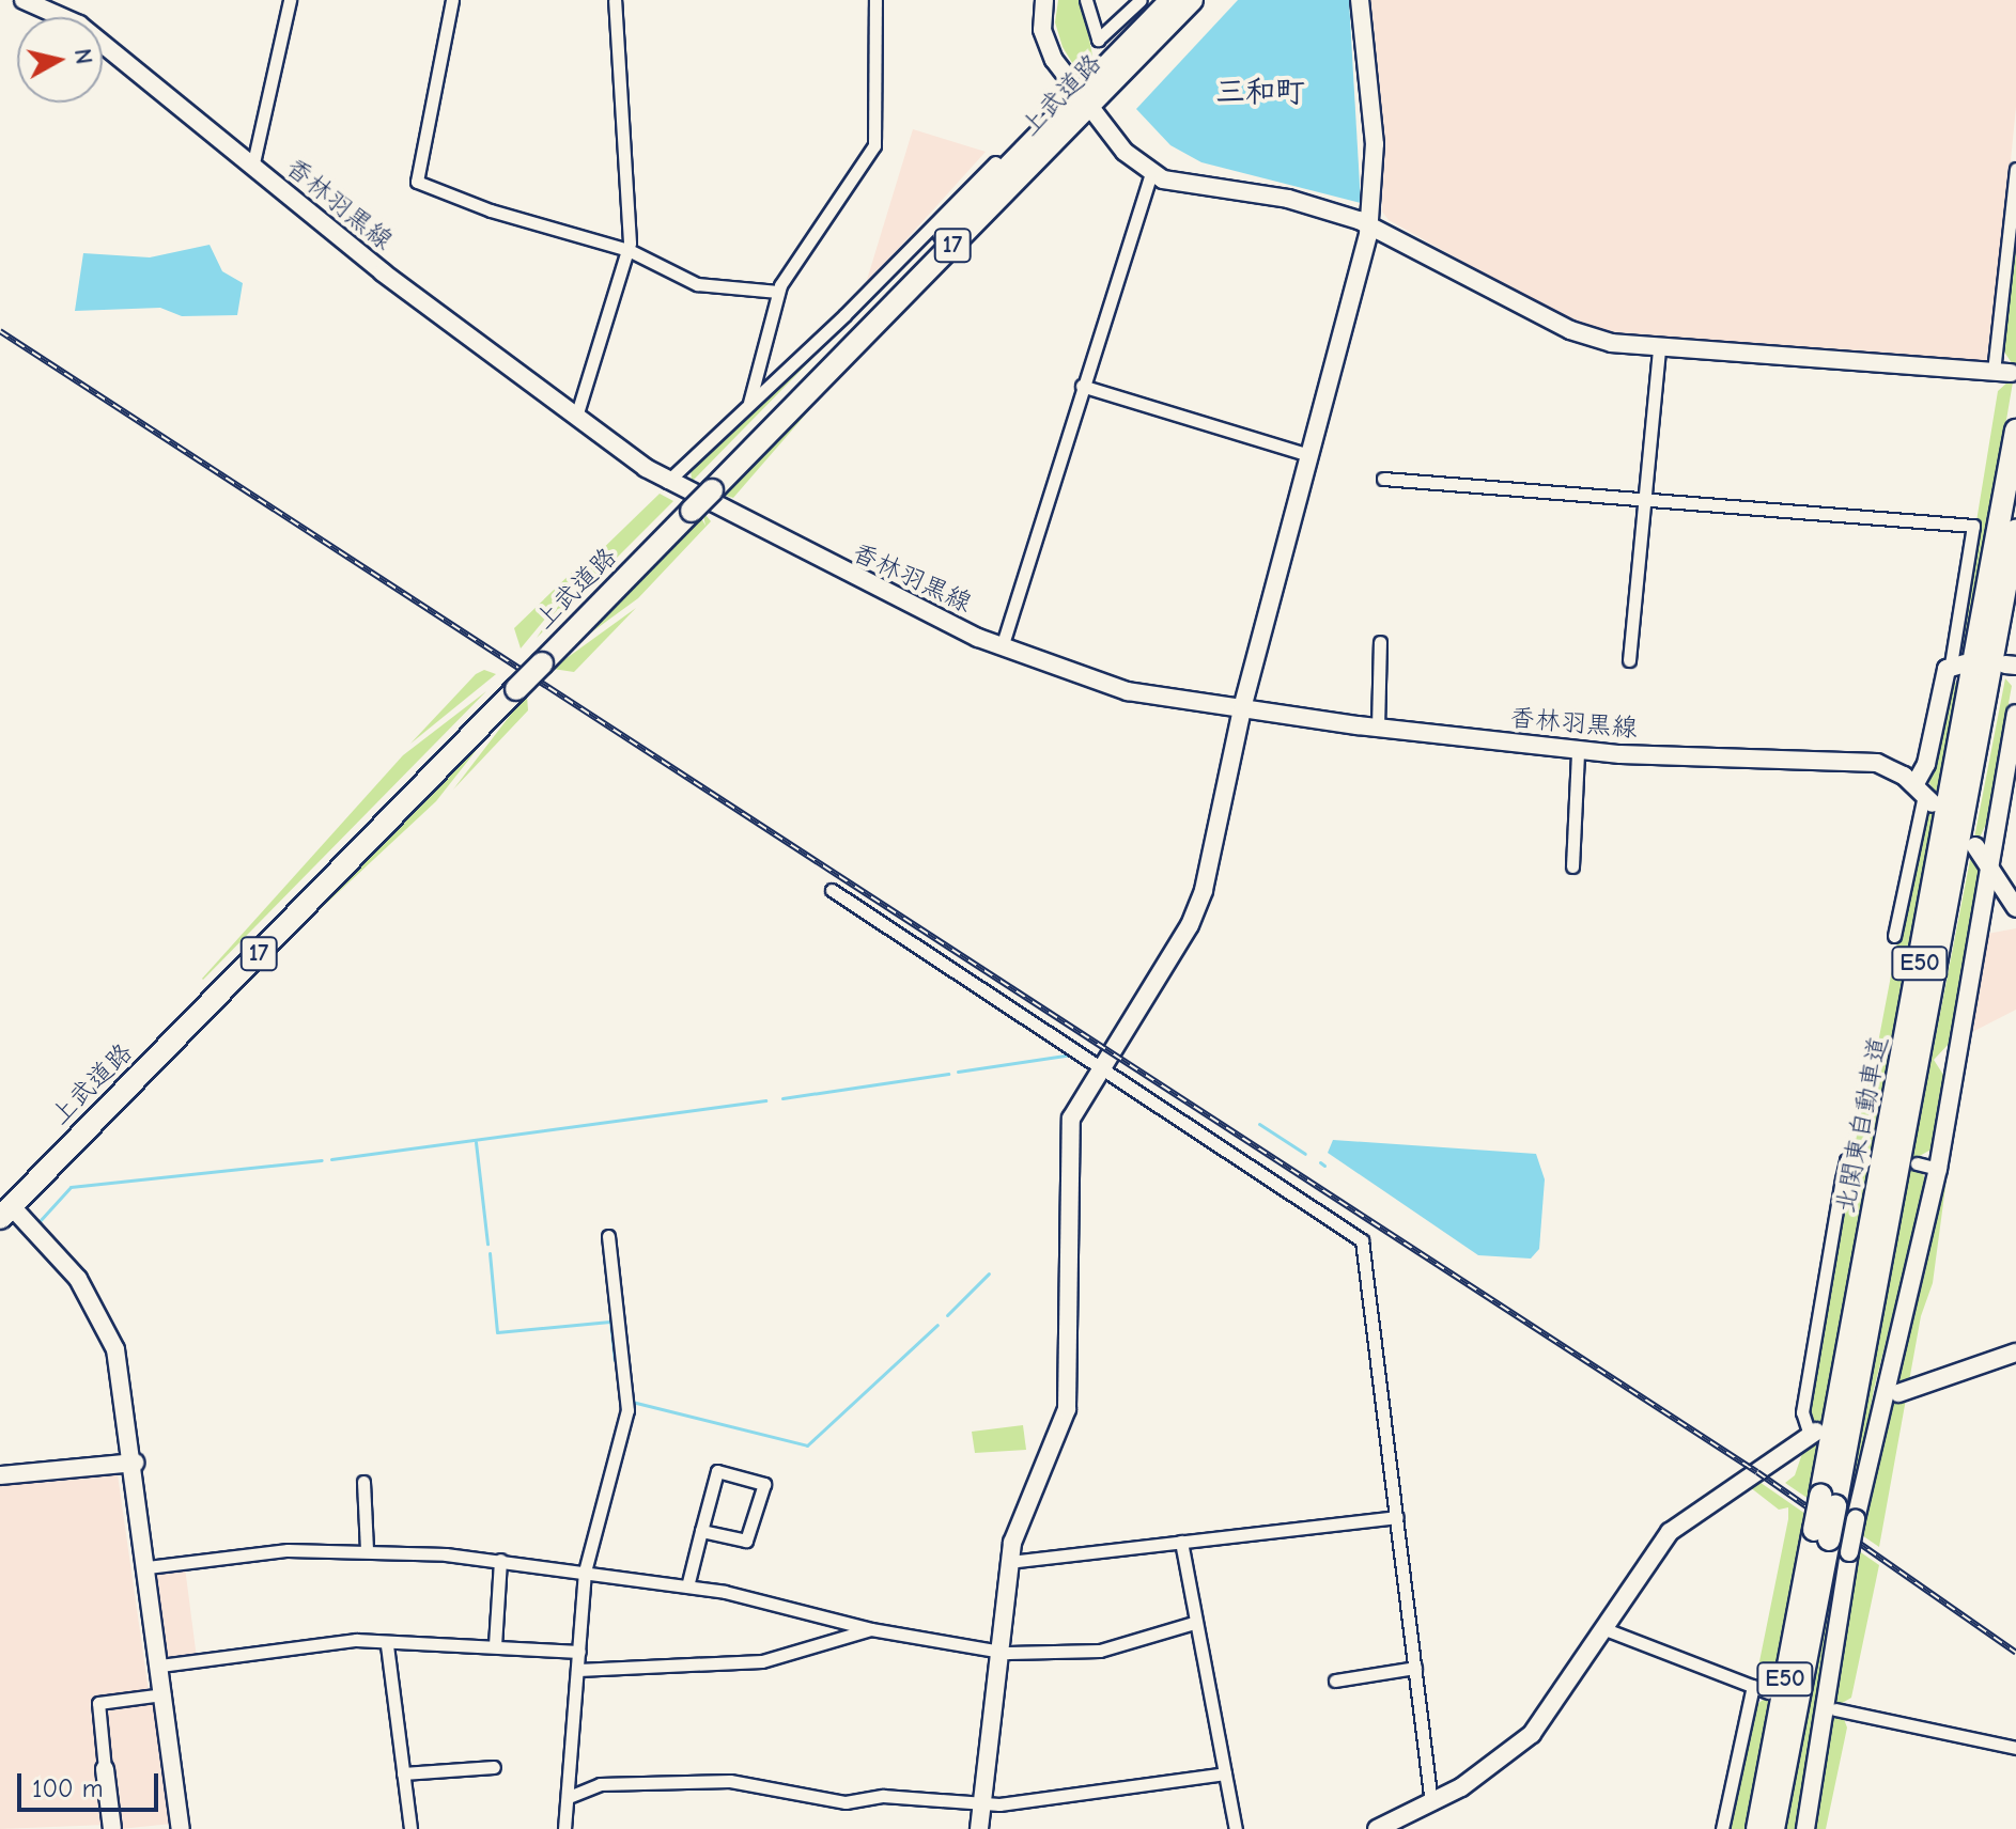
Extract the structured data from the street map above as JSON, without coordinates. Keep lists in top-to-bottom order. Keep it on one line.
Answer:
{"streets":{"highway":["上武道路","17","E50","北関東自動車道"],"street":["香林羽黒線"]},"districts":["三和町"],"scale_bar":"100 m","north":"right"}
